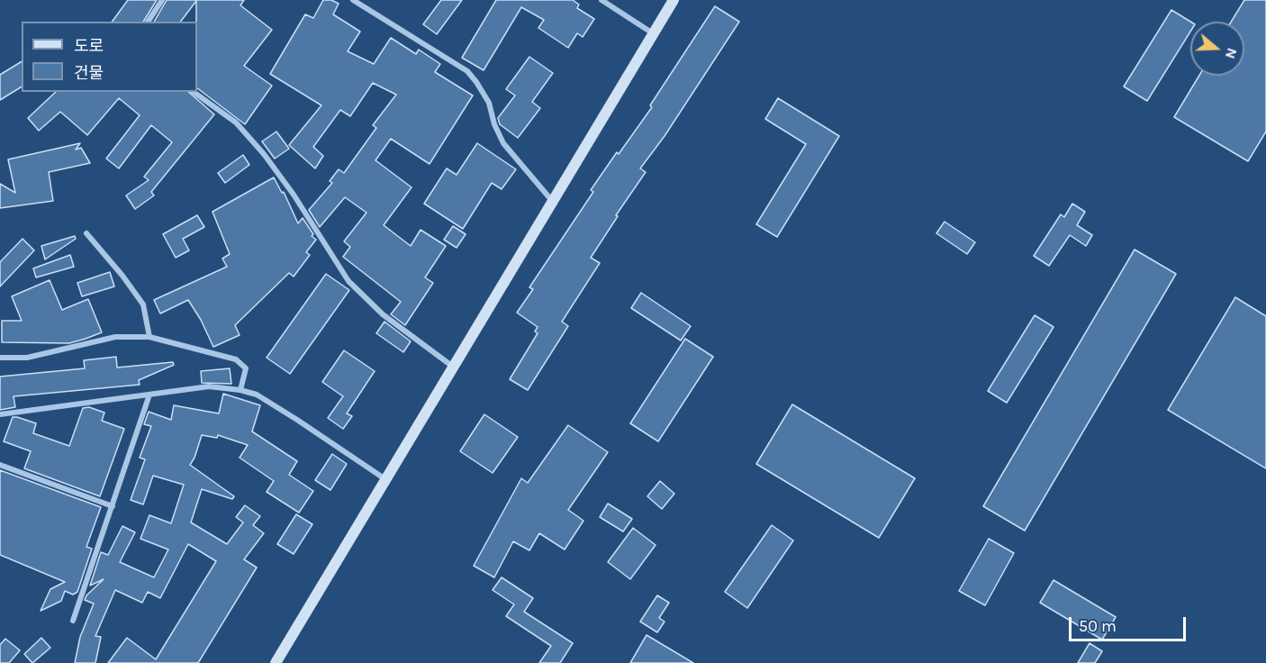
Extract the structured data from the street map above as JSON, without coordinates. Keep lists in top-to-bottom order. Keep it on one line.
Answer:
{"legend":["도로","건물"],"scale_bar":"50 m","north":"right"}
